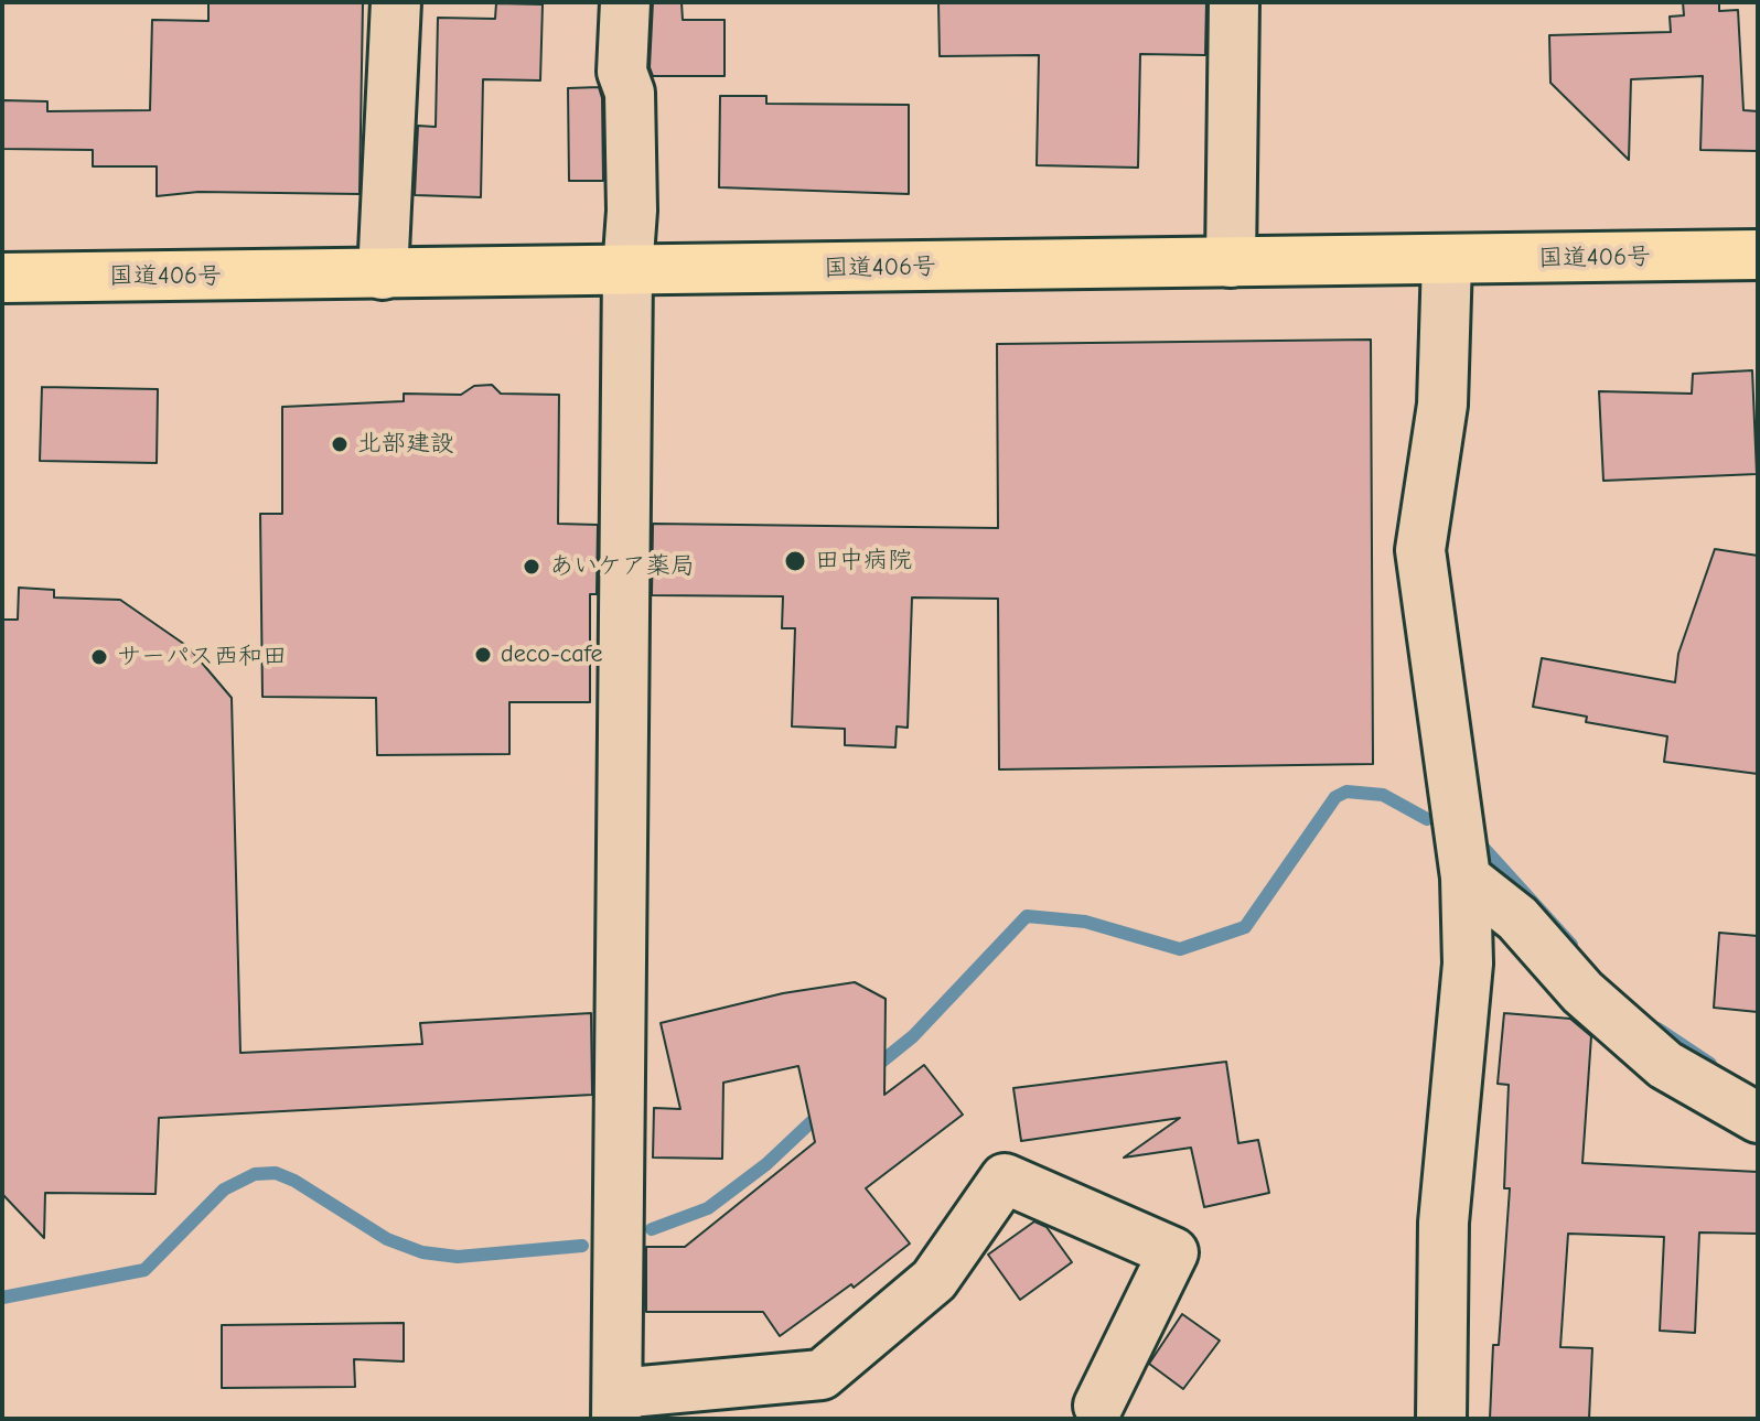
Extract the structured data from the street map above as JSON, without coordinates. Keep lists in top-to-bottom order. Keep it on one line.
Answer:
{"streets":{"highway":["国道406号"]},"places":["北部建設","田中病院","あいケア薬局","deco-cafe","サーパス西和田"]}
